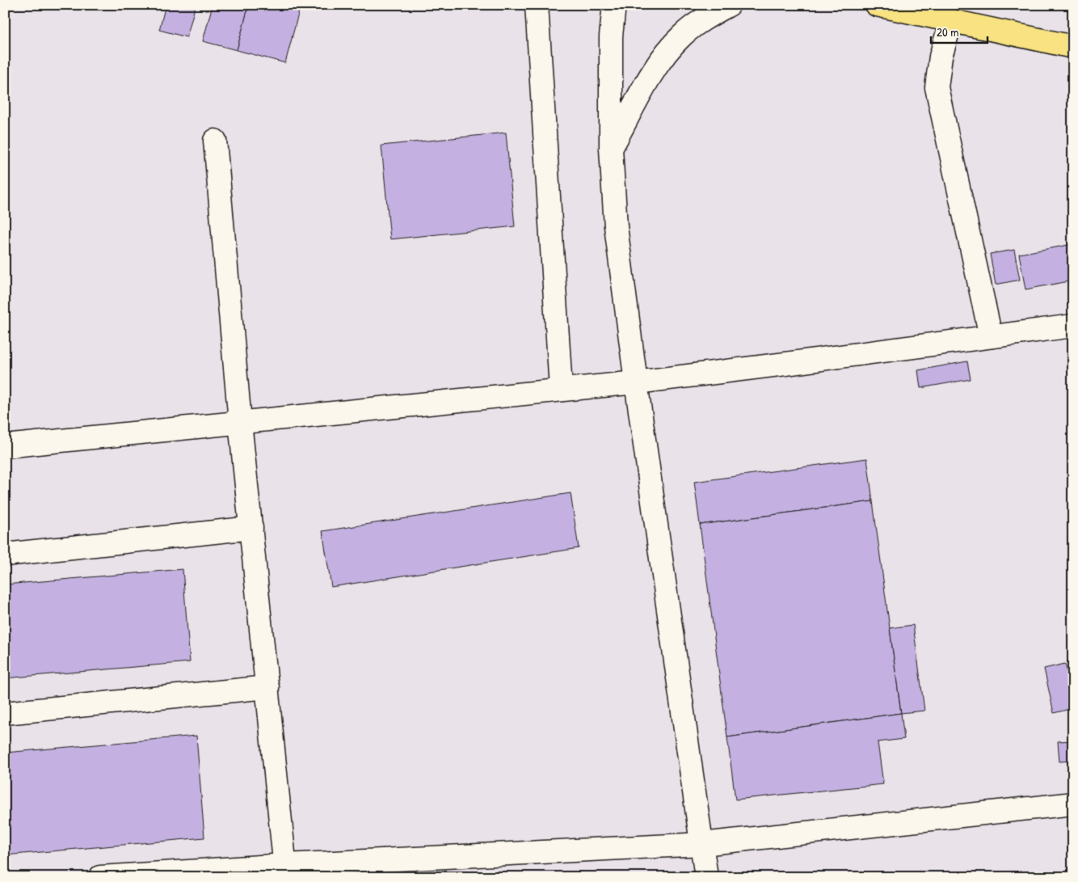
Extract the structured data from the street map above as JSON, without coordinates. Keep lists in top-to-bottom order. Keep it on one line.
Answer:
{"scale_bar":"20 m"}
